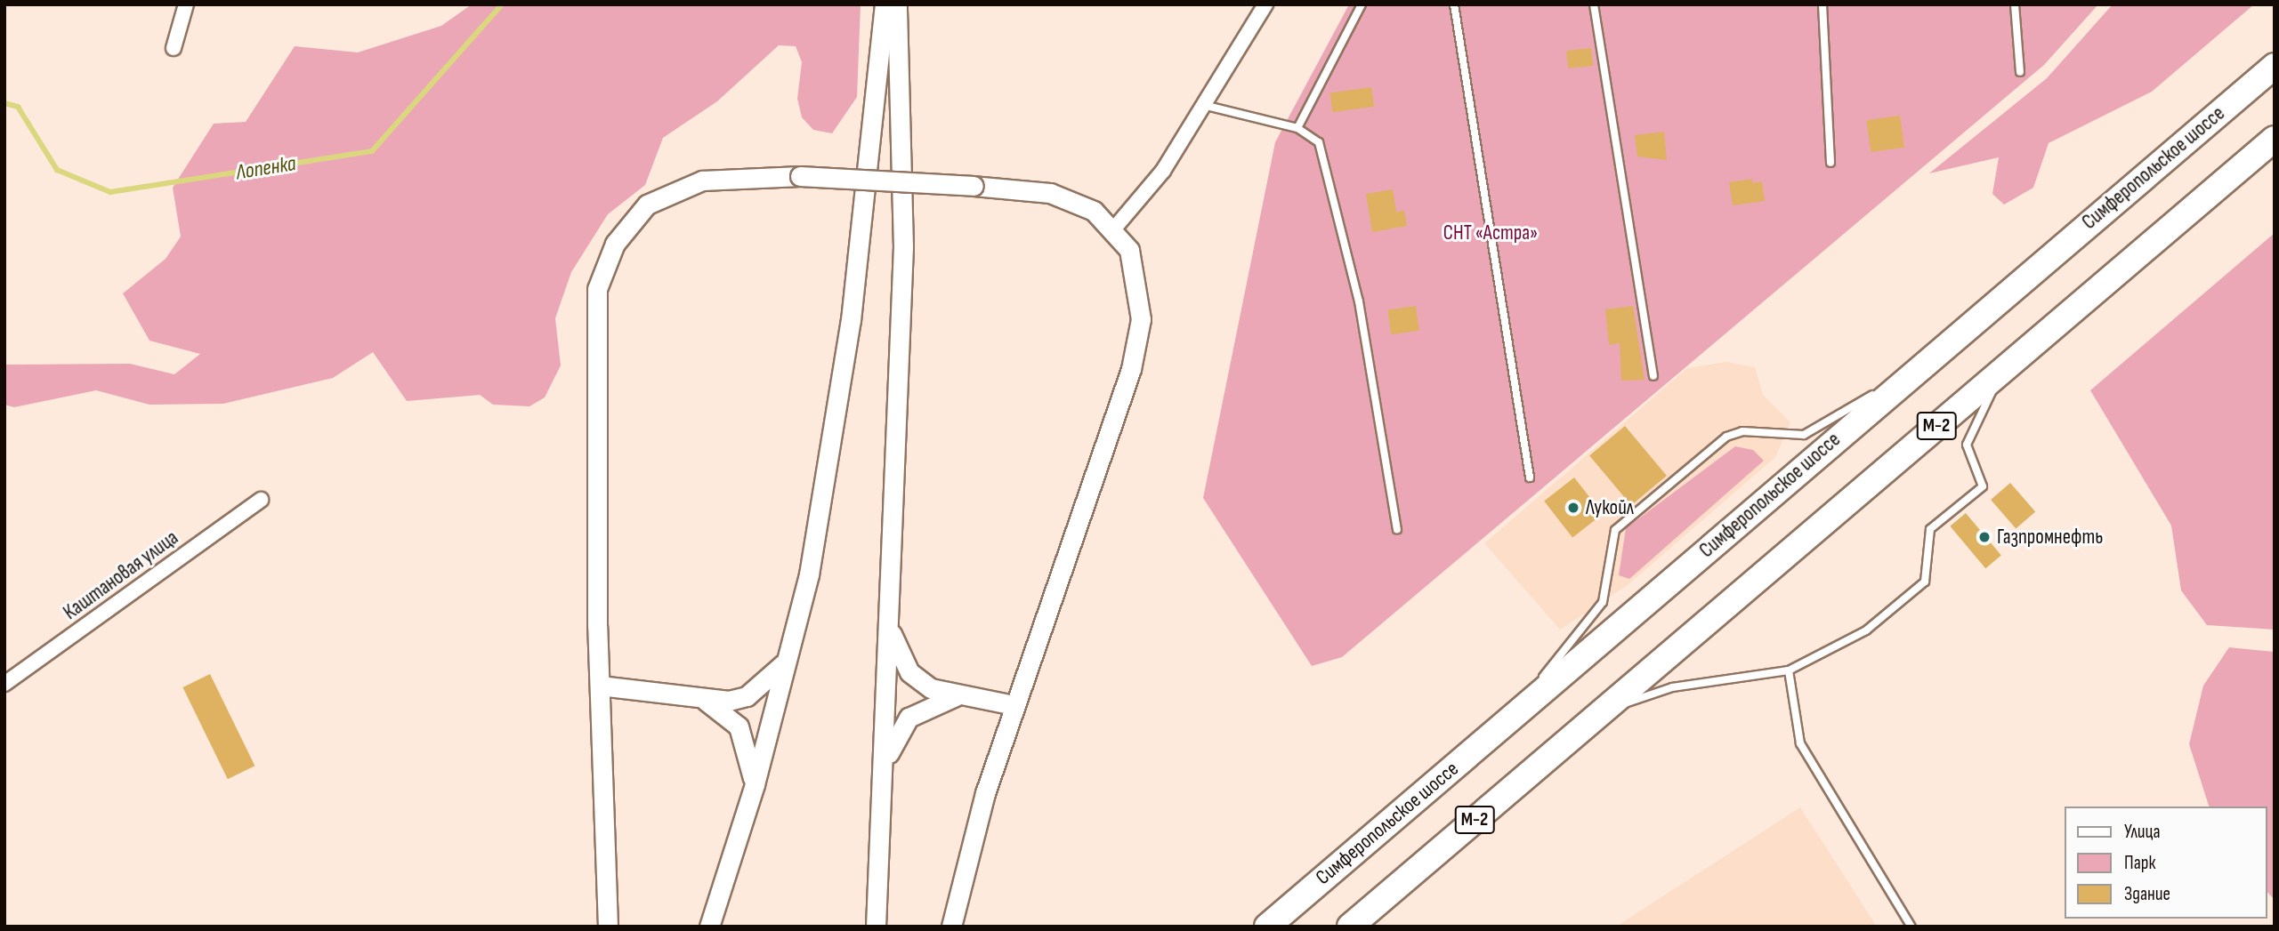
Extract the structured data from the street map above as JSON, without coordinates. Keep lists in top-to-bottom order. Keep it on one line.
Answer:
{"streets":{"highway":["Симферопольское шоссе","М-2"],"street":["Каштановая улица"]},"water":["Лопенка"],"parks":["СНТ «Астра»"],"places":["Лукойл","Газпромнефть"],"legend":["Улица","Парк","Здание"]}
